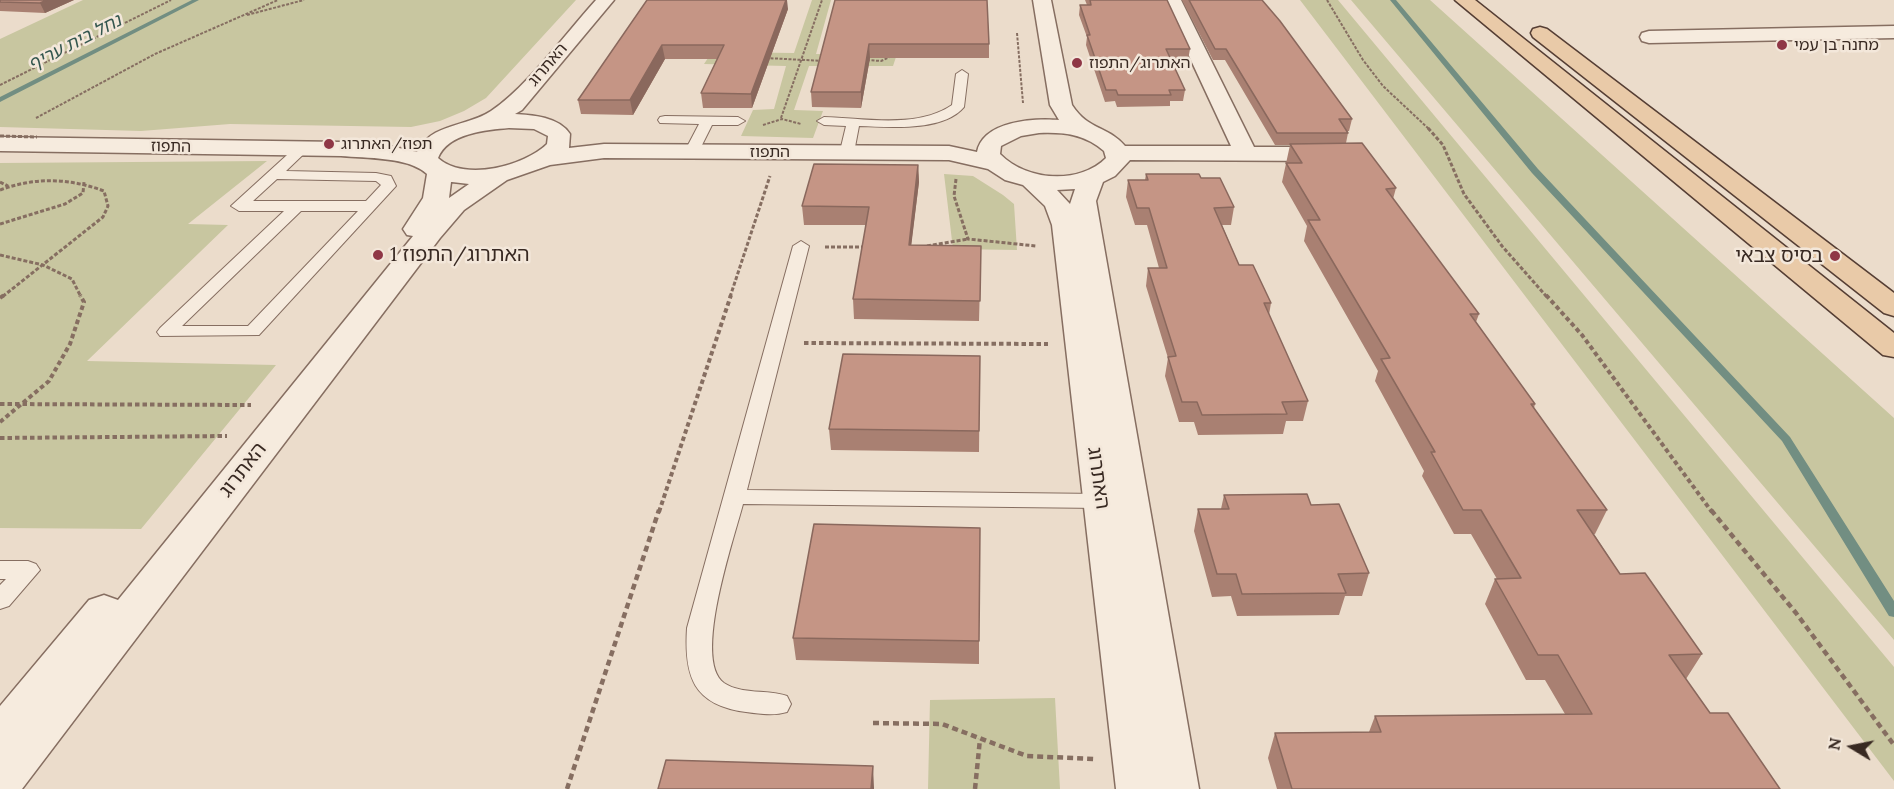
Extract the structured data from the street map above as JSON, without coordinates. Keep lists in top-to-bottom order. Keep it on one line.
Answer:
{"streets":{"street":["האתרוג","התפוז"]},"crossings":[["האתרוג","התפוז"]],"water":["נחל בית עריף"],"places":["מחנה בן עמי","האתרוג/התפוז","תפוז/האתרוג","האתרוג/התפוז 1","בסיס צבאי"],"north":"left"}
